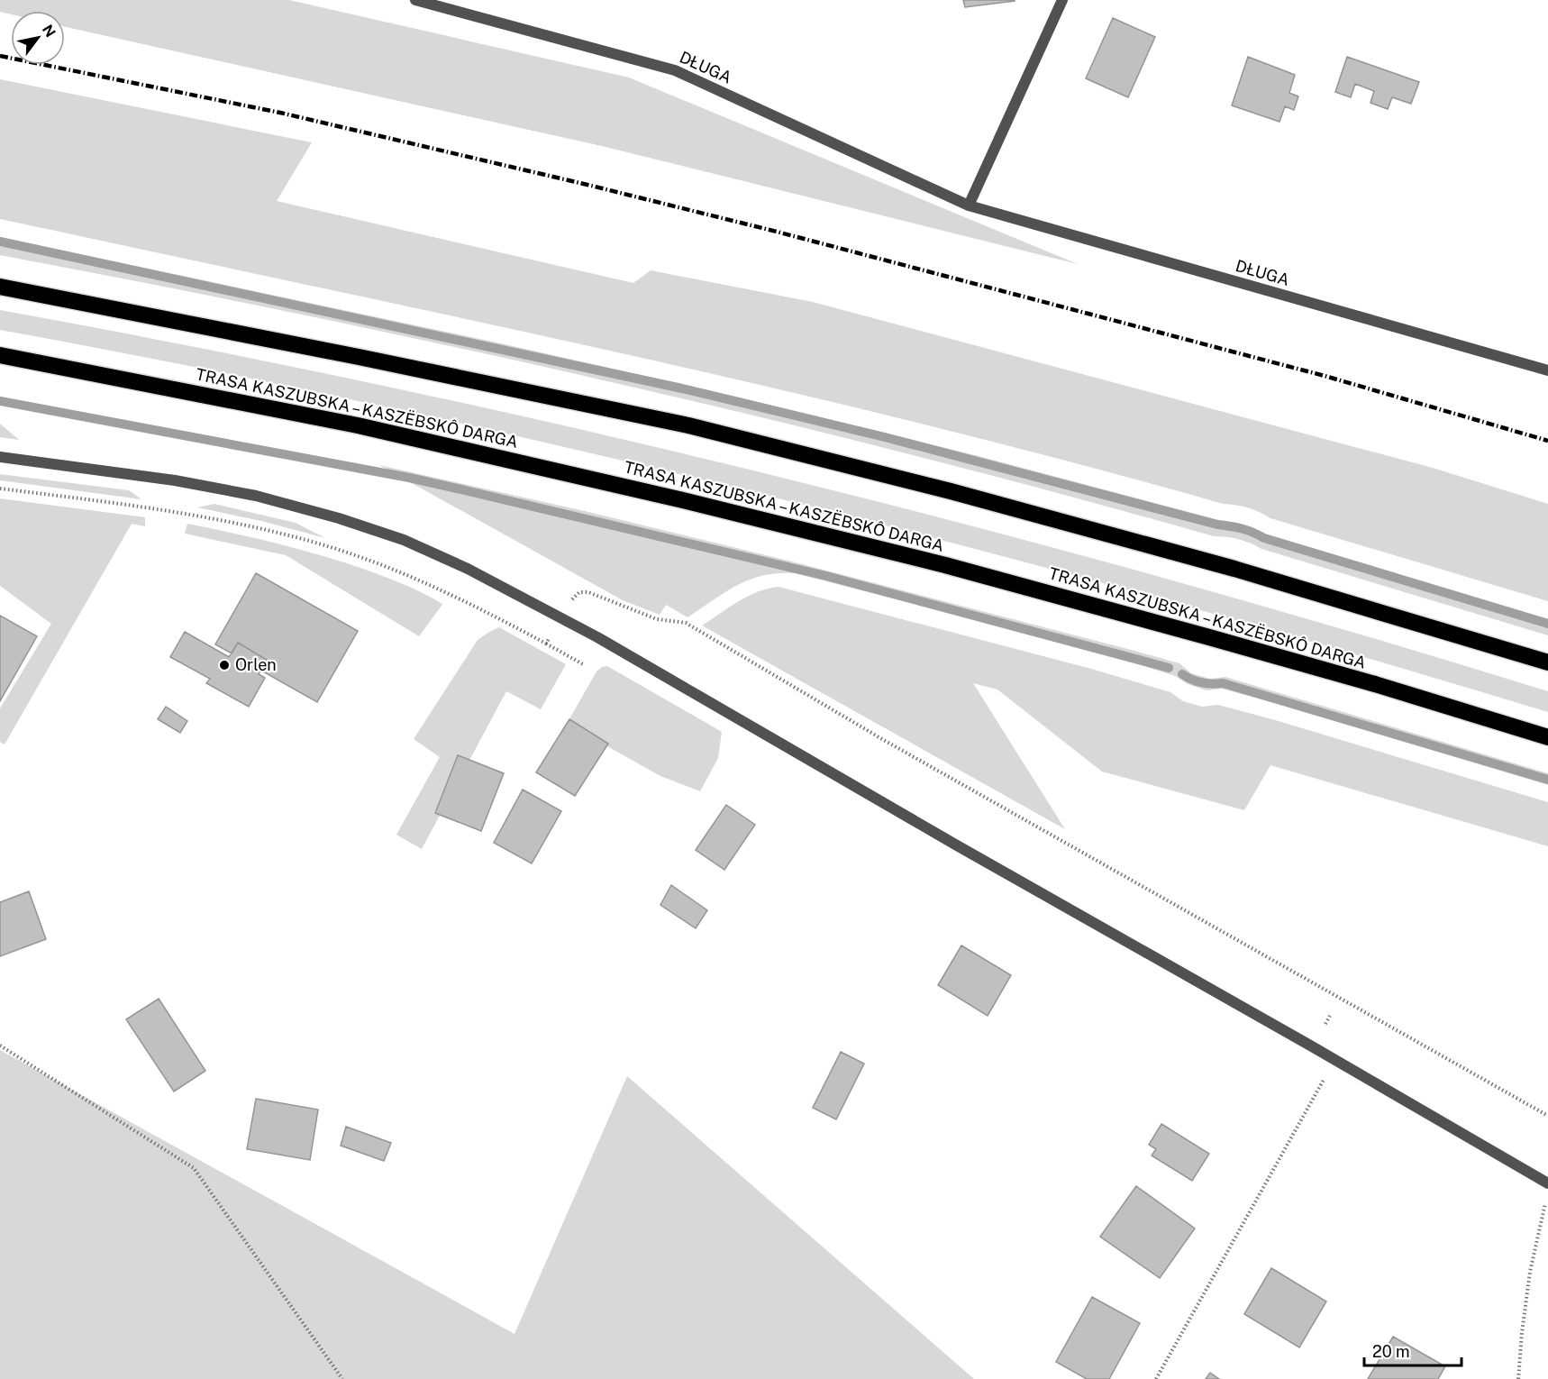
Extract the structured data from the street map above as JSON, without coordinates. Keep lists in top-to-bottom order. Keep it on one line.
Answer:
{"streets":{"highway":["TRASA KASZUBSKA – KASZËBSKÔ DARGA"],"street":["DŁUGA"]},"places":["Orlen"],"scale_bar":"20 m","north":"top right"}
